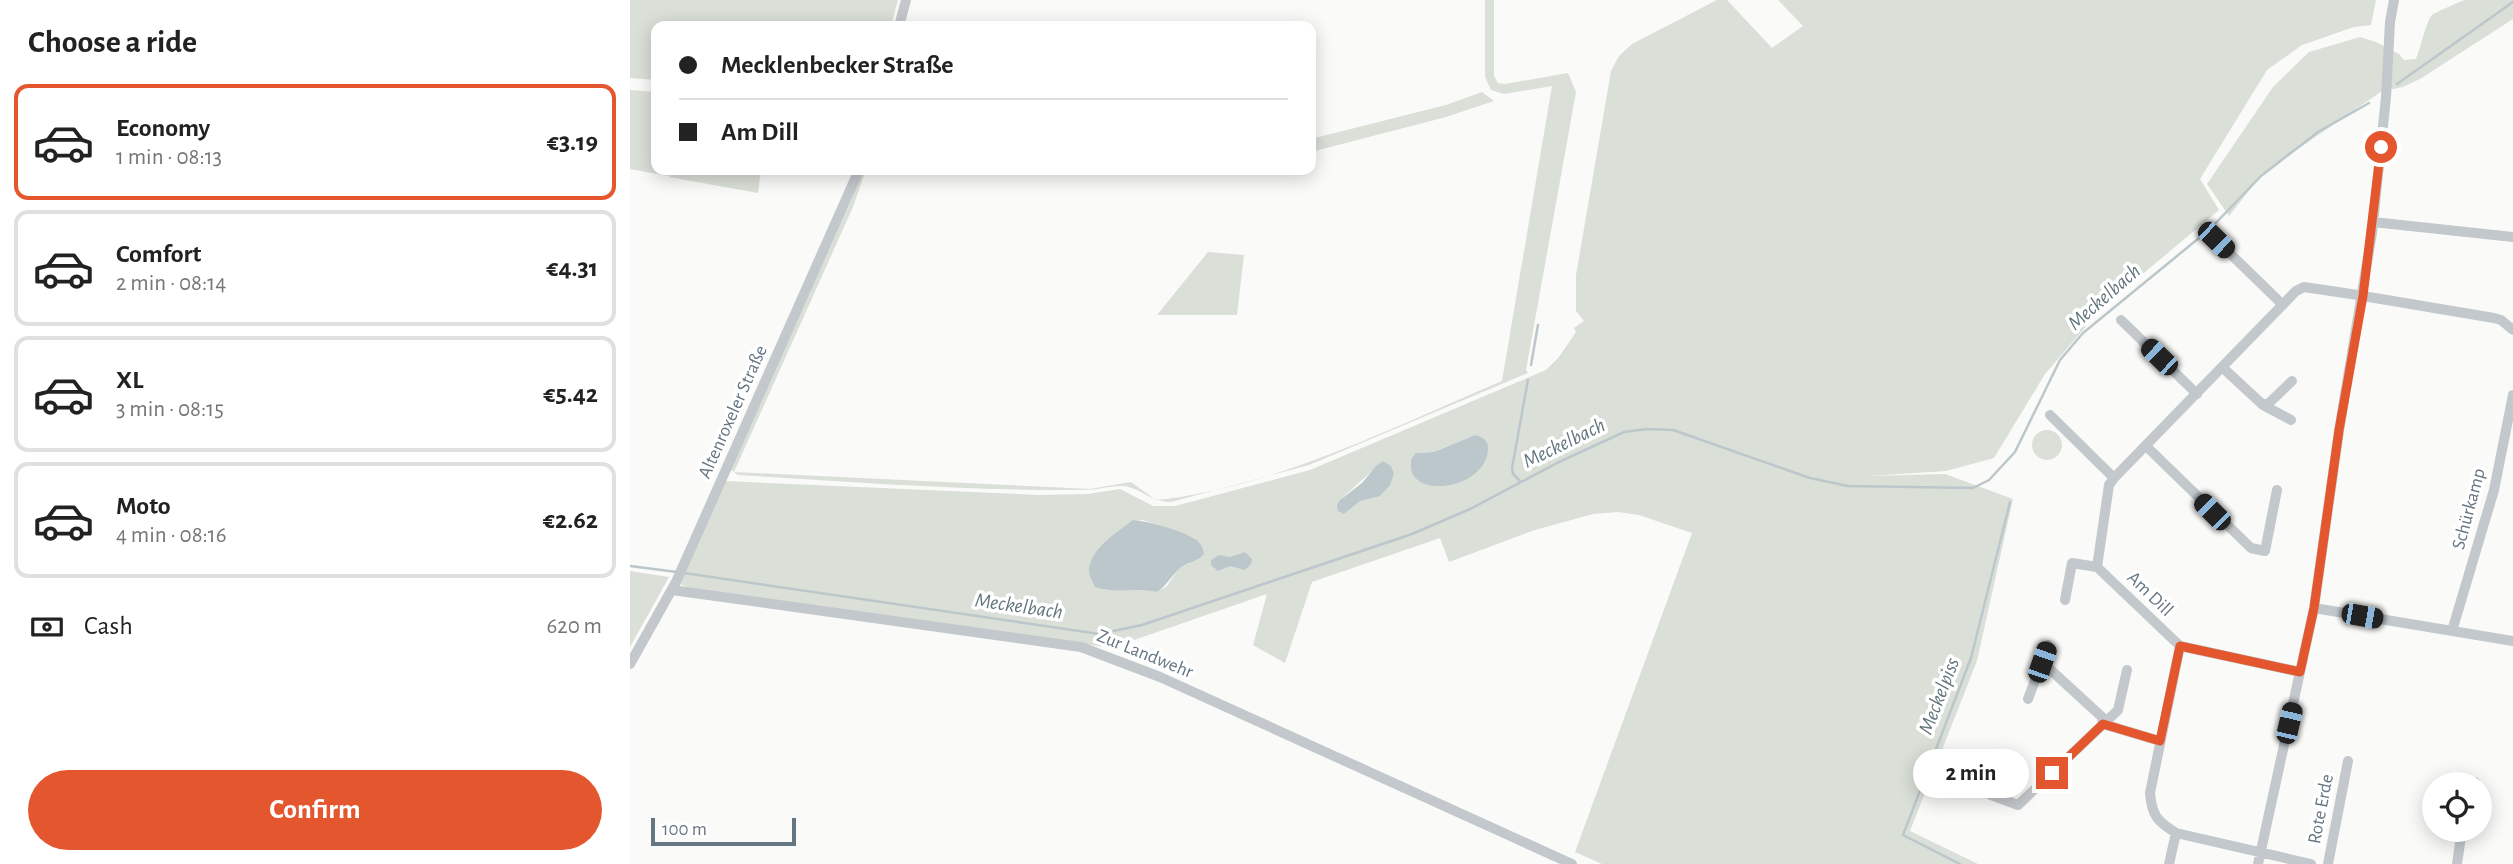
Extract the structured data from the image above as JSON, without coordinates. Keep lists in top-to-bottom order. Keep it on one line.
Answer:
{"streets":{"street":["Altenroxeler Straße","Schürkamp","Am Dill","Zur Landwehr","Rote Erde"]},"crossings":[["Altenroxeler Straße","Zur Landwehr"]],"water":["Meckelbach","Meckelpiss"],"scale_bar":"100 m","page":{"heading":"Choose a ride","banner":["Mecklenbecker Straße","Am Dill"],"list":[{"name":"Economy","note":"1 min · 08:13","value":"€3.19"},{"name":"Comfort","note":"2 min · 08:14","value":"€4.31"},{"name":"XL","note":"3 min · 08:15","value":"€5.42"},{"name":"Moto","note":"4 min · 08:16","value":"€2.62"}],"pay":["Cash","620 m"],"bubble":"2 min","buttons":"Confirm","scale":"100 m"}}
